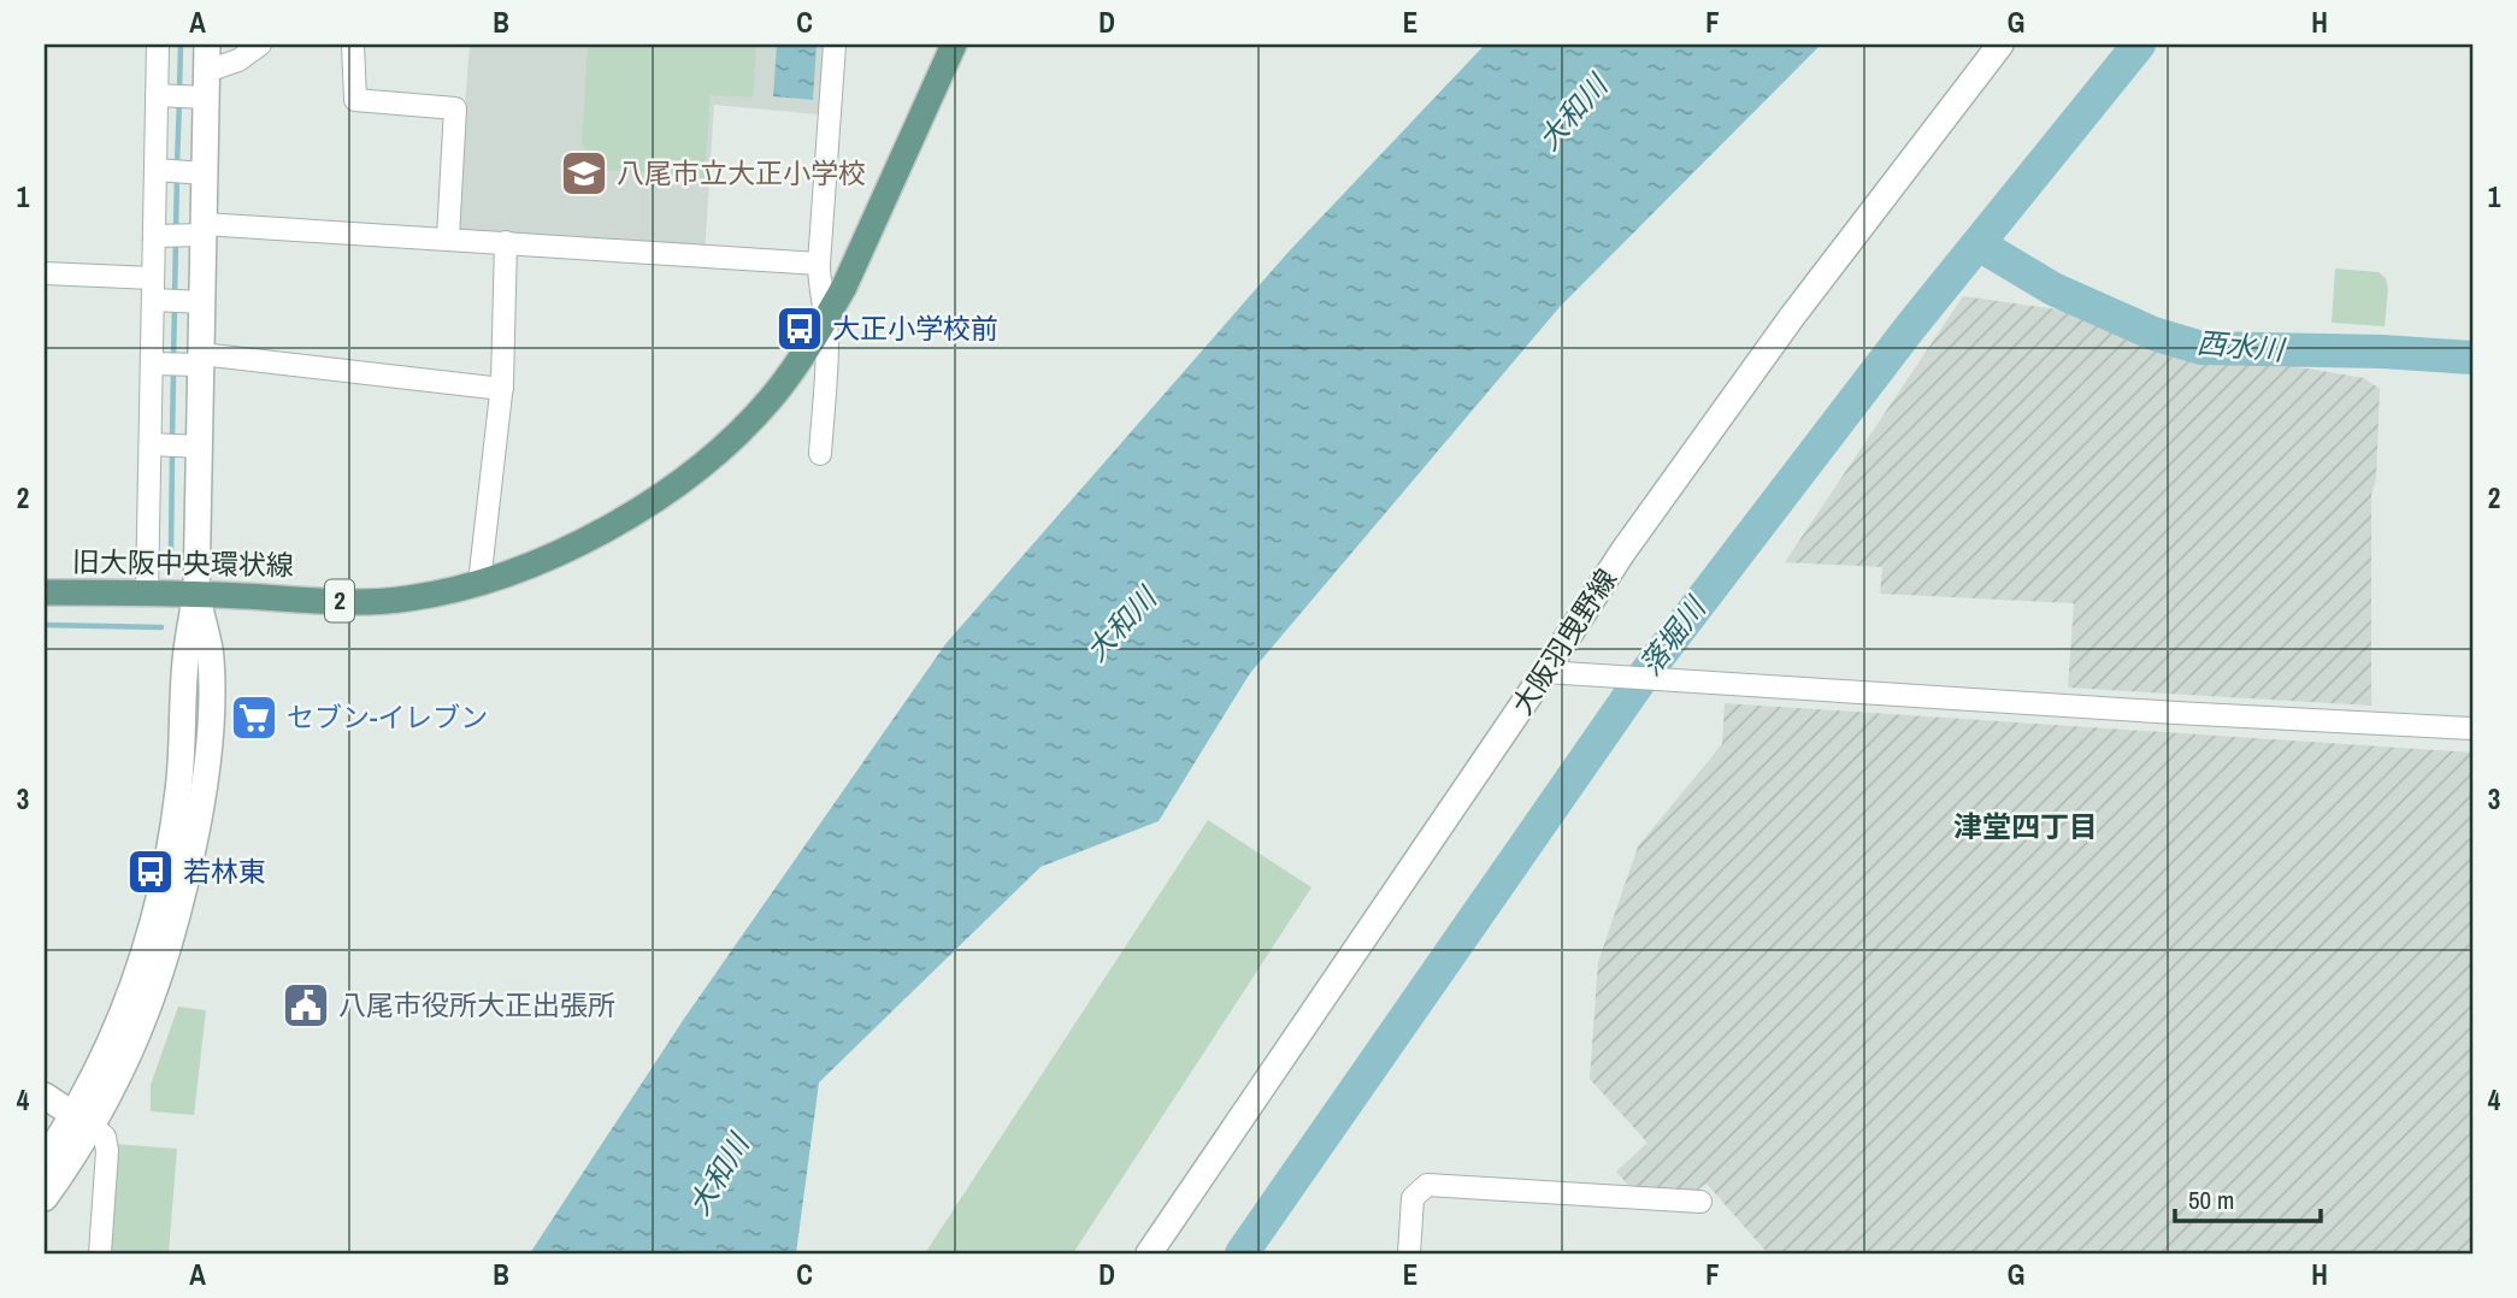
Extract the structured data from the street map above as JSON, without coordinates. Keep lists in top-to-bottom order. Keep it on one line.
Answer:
{"streets":{"main road":["旧大阪中央環状線","2","大阪羽曳野線"]},"districts":["津堂四丁目"],"water":["大和川","西水川","落堀川"],"places":{"school or university":["八尾市立大正小学校"],"bus stop":["大正小学校前","若林東"],"supermarket":["セブン-イレブン"],"public building":["八尾市役所大正出張所"]},"scale_bar":"50 m","grid":{"columns":["A","B","C","D","E","F","G","H"],"rows":["1","2","3","4"]}}
